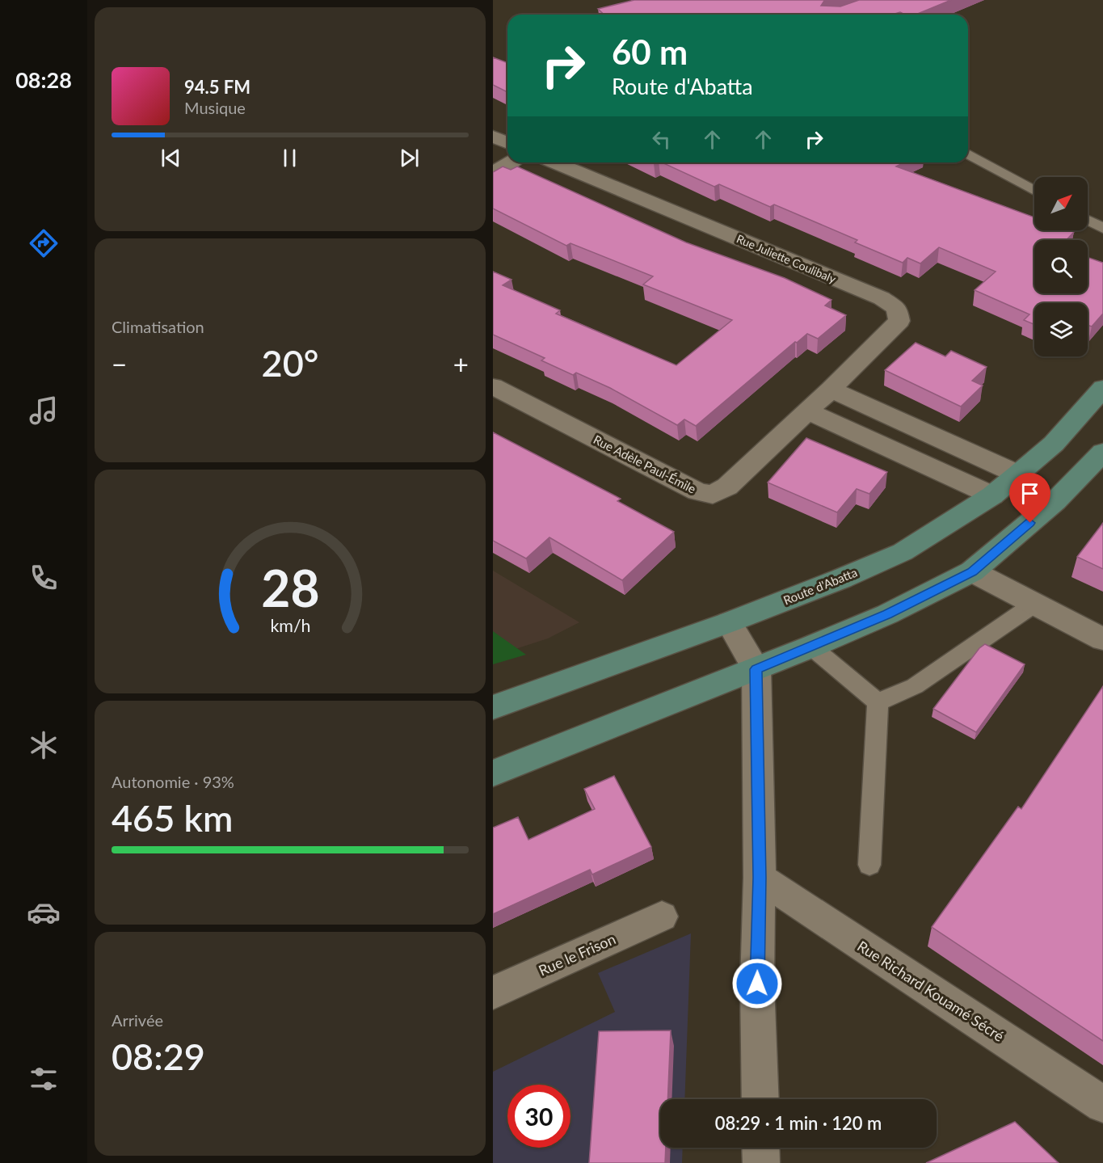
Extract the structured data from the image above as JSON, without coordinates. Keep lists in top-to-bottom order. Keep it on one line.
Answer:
{"streets":{"street":["Rue Juliette Coulibaly","Rue Adèle Paul-Émile","Route d'Abatta","Rue le Frison","Rue Richard Kouamé Sécré"]},"crossings":[["Rue Juliette Coulibaly","Rue Adèle Paul-Émile"]],"north":"top right","page":{"tabs":"08:28","turn":["60 m","Route d'Abatta"],"song":["94.5 FM","Musique"],"tile":["Climatisation",["Autonomie · 93%","465 km"],["Arrivée","08:29"]],"heat":["−","20°","+"],"limit":"30","trip":"08:29 · 1 min · 120 m","gauge":["28","km/h"]}}
